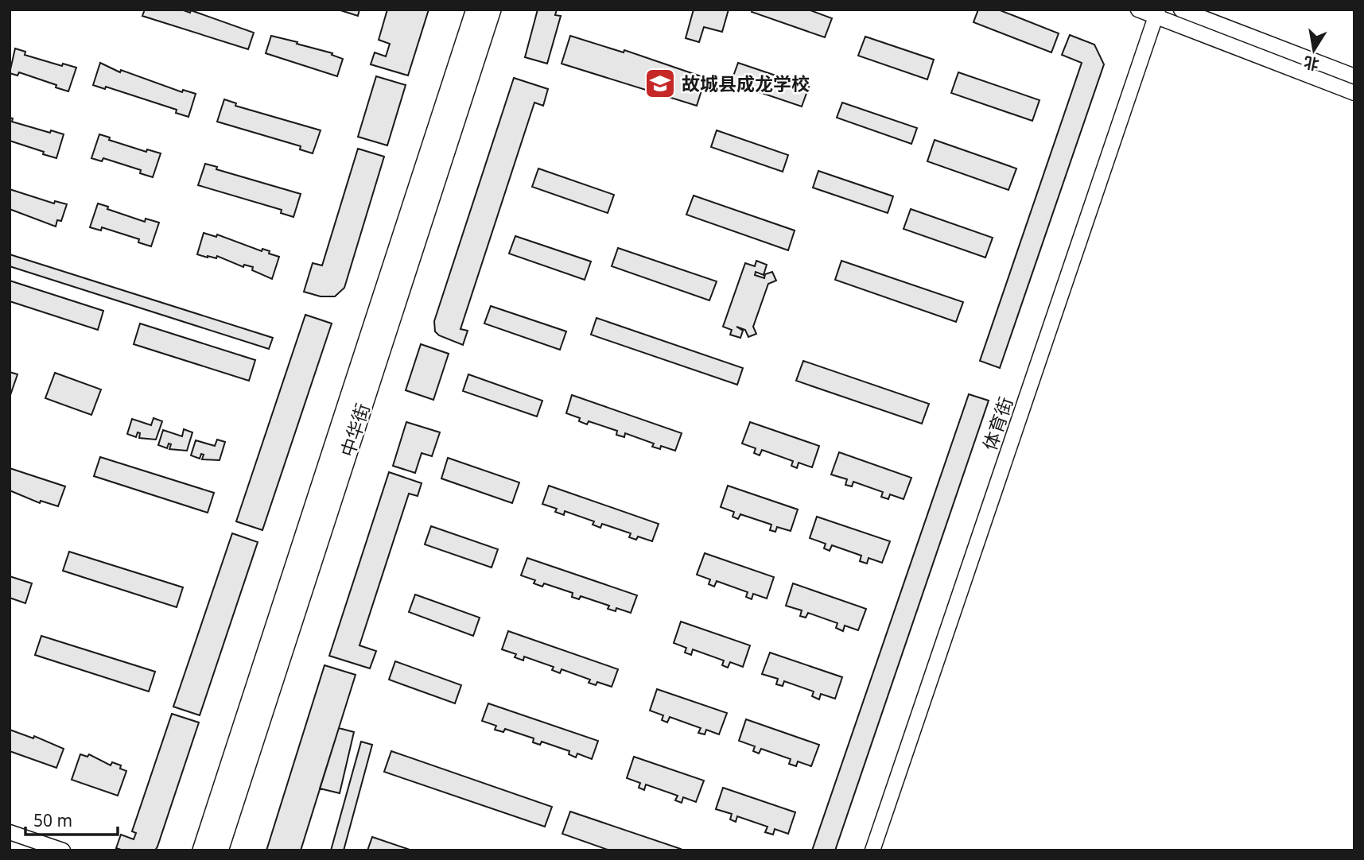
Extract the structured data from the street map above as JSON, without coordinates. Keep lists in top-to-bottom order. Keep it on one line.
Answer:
{"streets":{"main road":["中华街"],"street":["体育街"]},"places":{"school or university":["故城县成龙学校"]},"scale_bar":"50 m","north":"bottom"}
